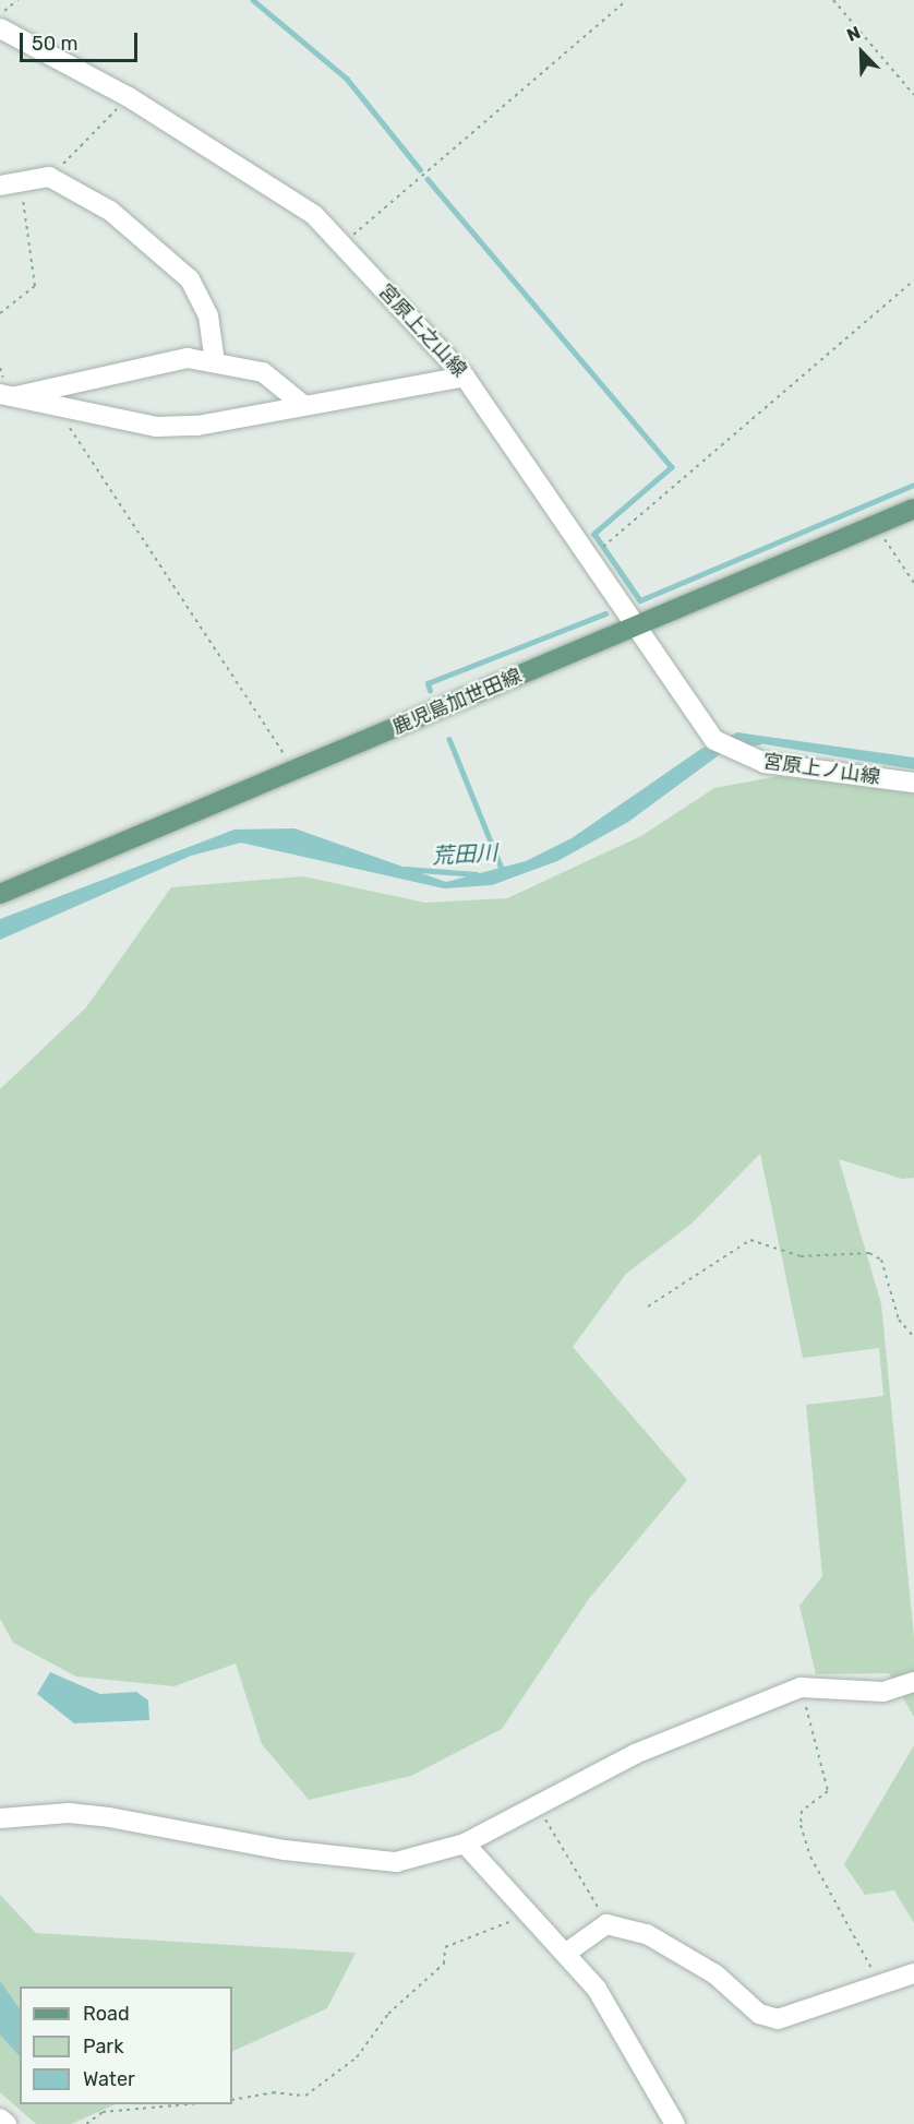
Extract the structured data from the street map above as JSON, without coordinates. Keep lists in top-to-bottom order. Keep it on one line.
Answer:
{"streets":{"main road":["鹿児島加世田線"],"street":["宮原上之山線","宮原上ノ山線"]},"crossings":[["宮原上之山線","鹿児島加世田線"],["宮原上之山線","宮原上ノ山線"]],"water":["荒田川"],"legend":["Road","Park","Water"],"scale_bar":"50 m","north":"top left"}
